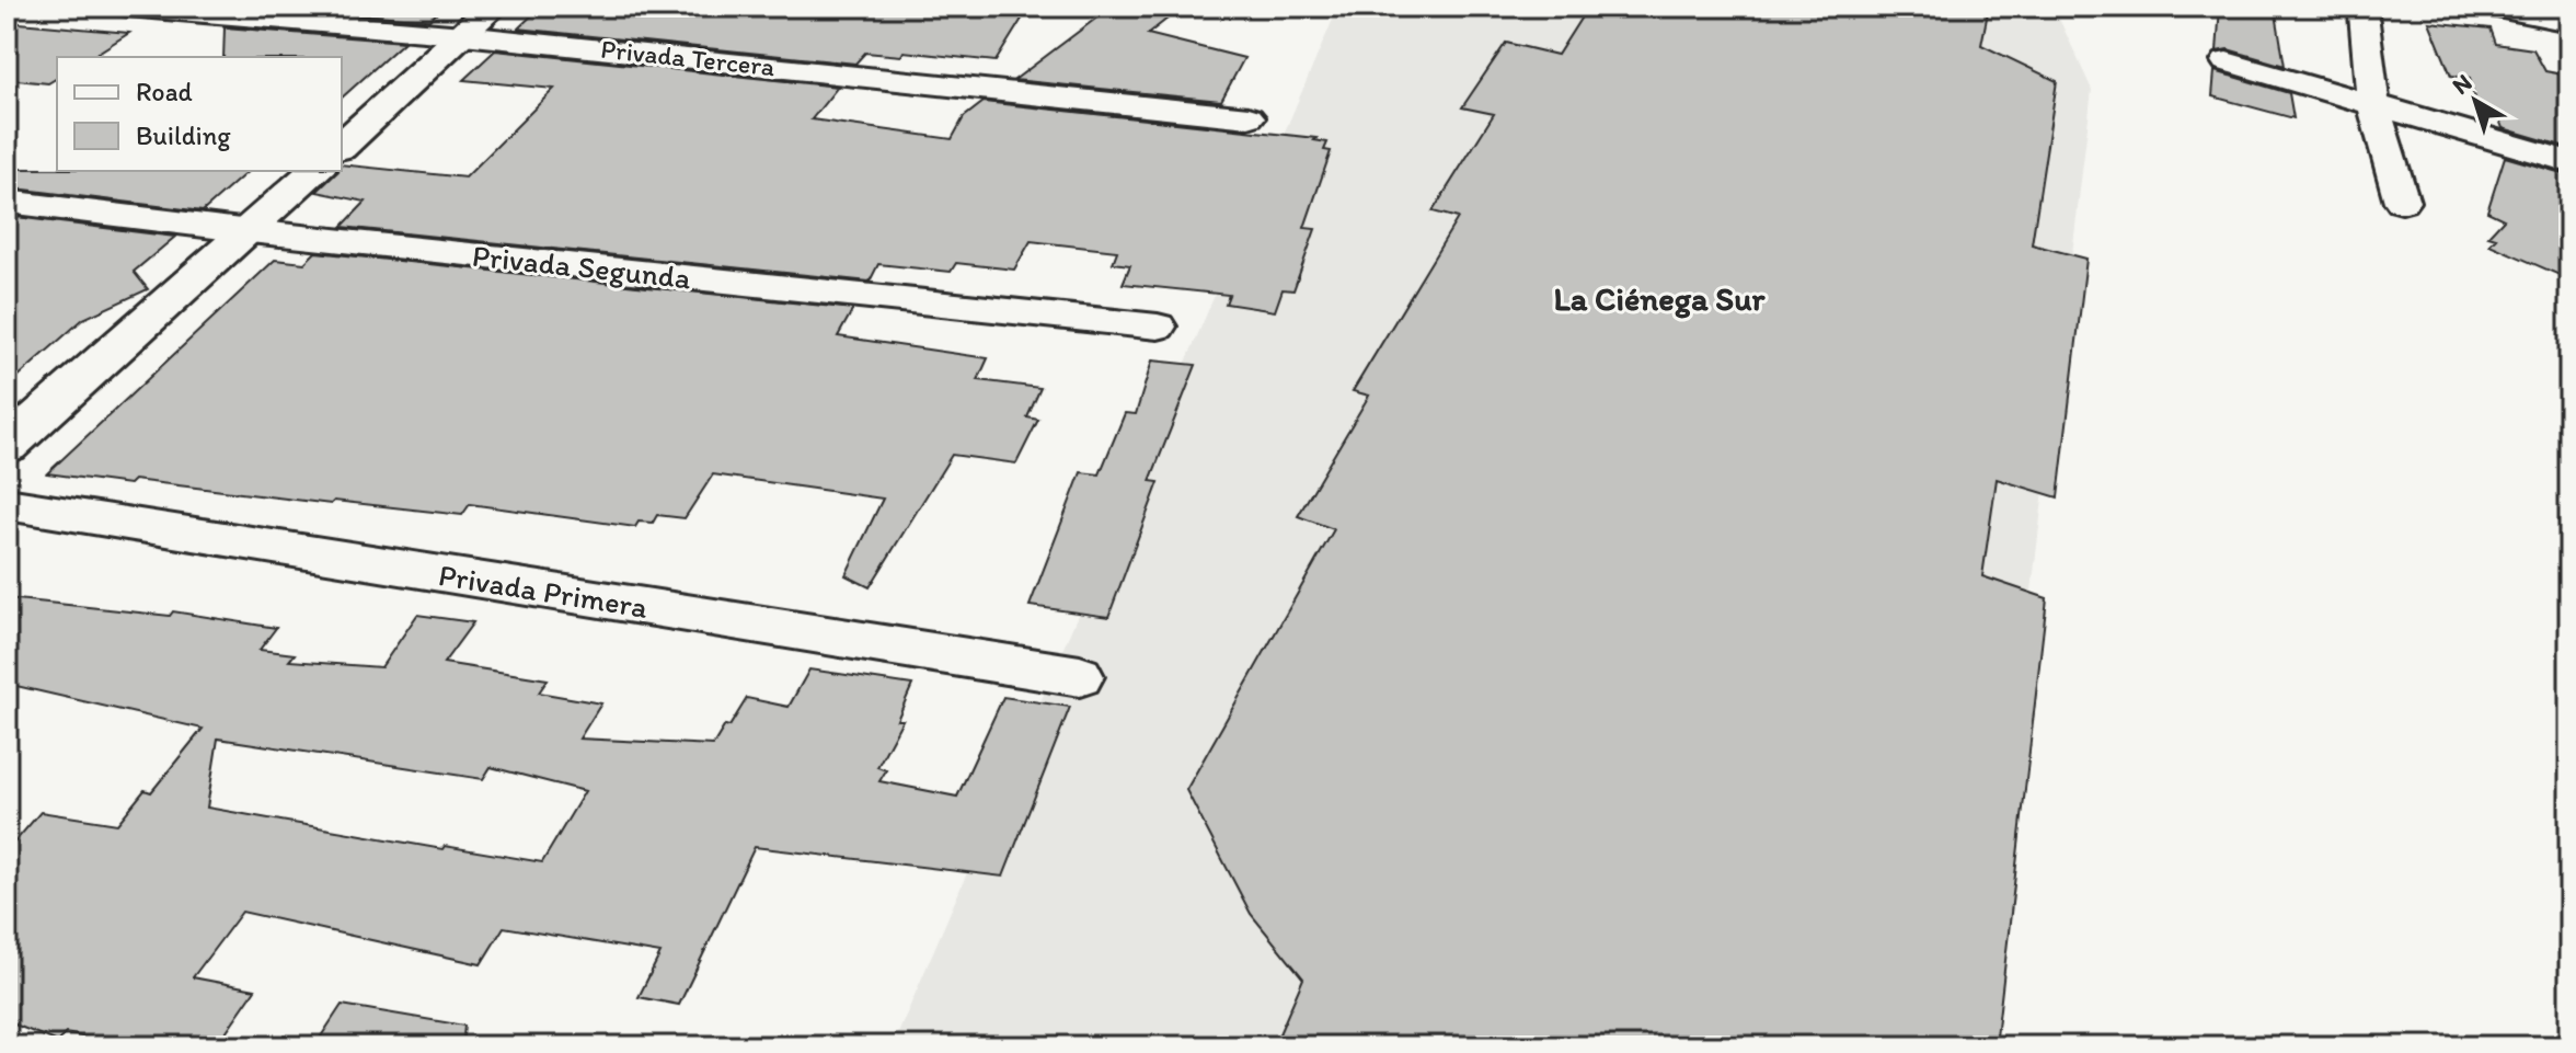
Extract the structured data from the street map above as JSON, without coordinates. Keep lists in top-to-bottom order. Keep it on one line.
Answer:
{"streets":{"street":["Privada Tercera","Privada Segunda","Privada Primera"]},"districts":["La Ciénega Sur"],"legend":["Road","Building"],"north":"top left"}
